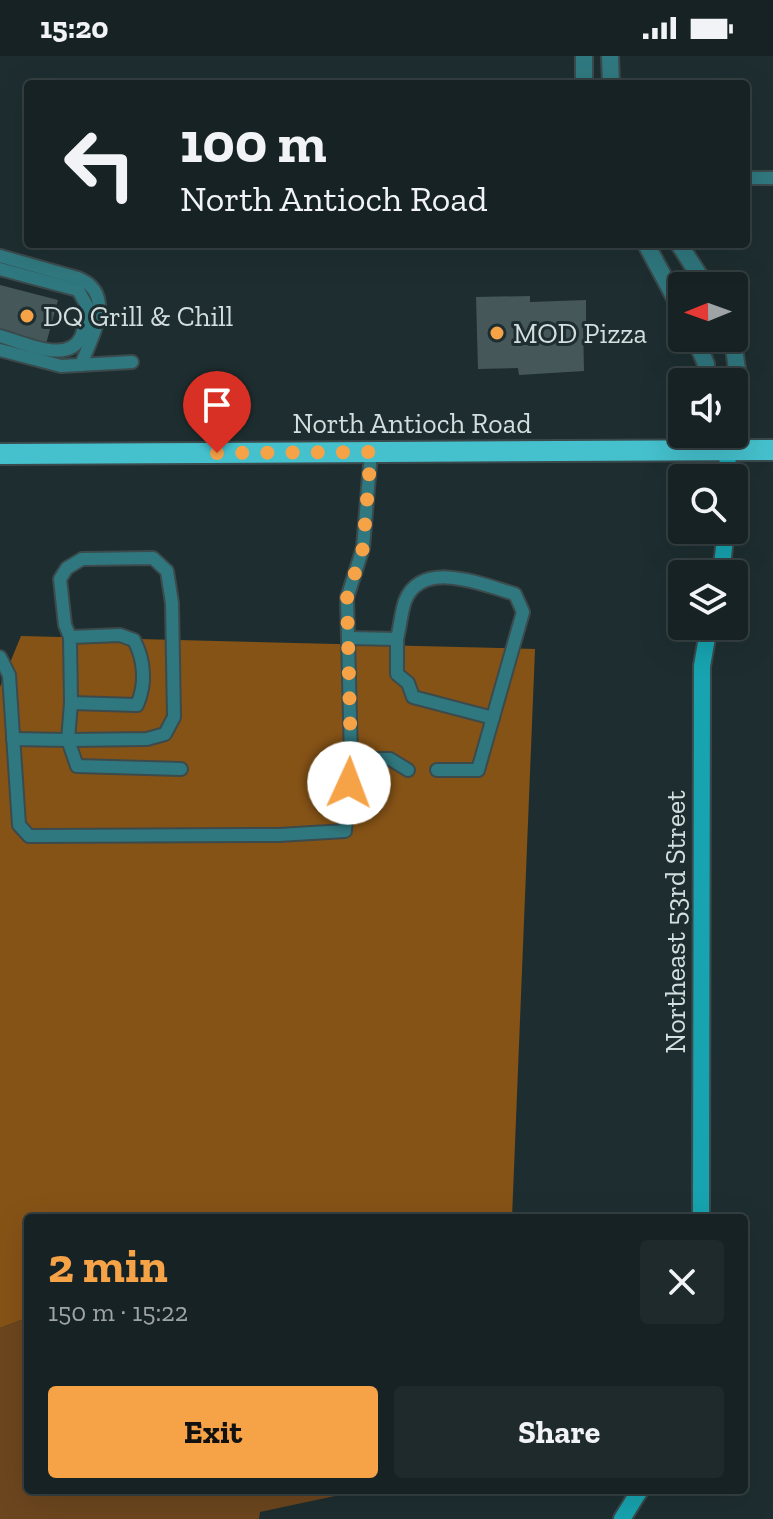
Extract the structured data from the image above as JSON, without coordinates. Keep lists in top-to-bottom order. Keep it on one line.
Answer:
{"streets":{"main road":["North Antioch Road"],"street":["Northeast 53rd Street"]},"places":["DQ Grill & Chill","MOD Pizza"],"north":"left","page":{"status":"15:20","turn":["100 m","North Antioch Road"],"heading":["2 min","150 m · 15:22"],"buttons":["Exit","Share"]}}
